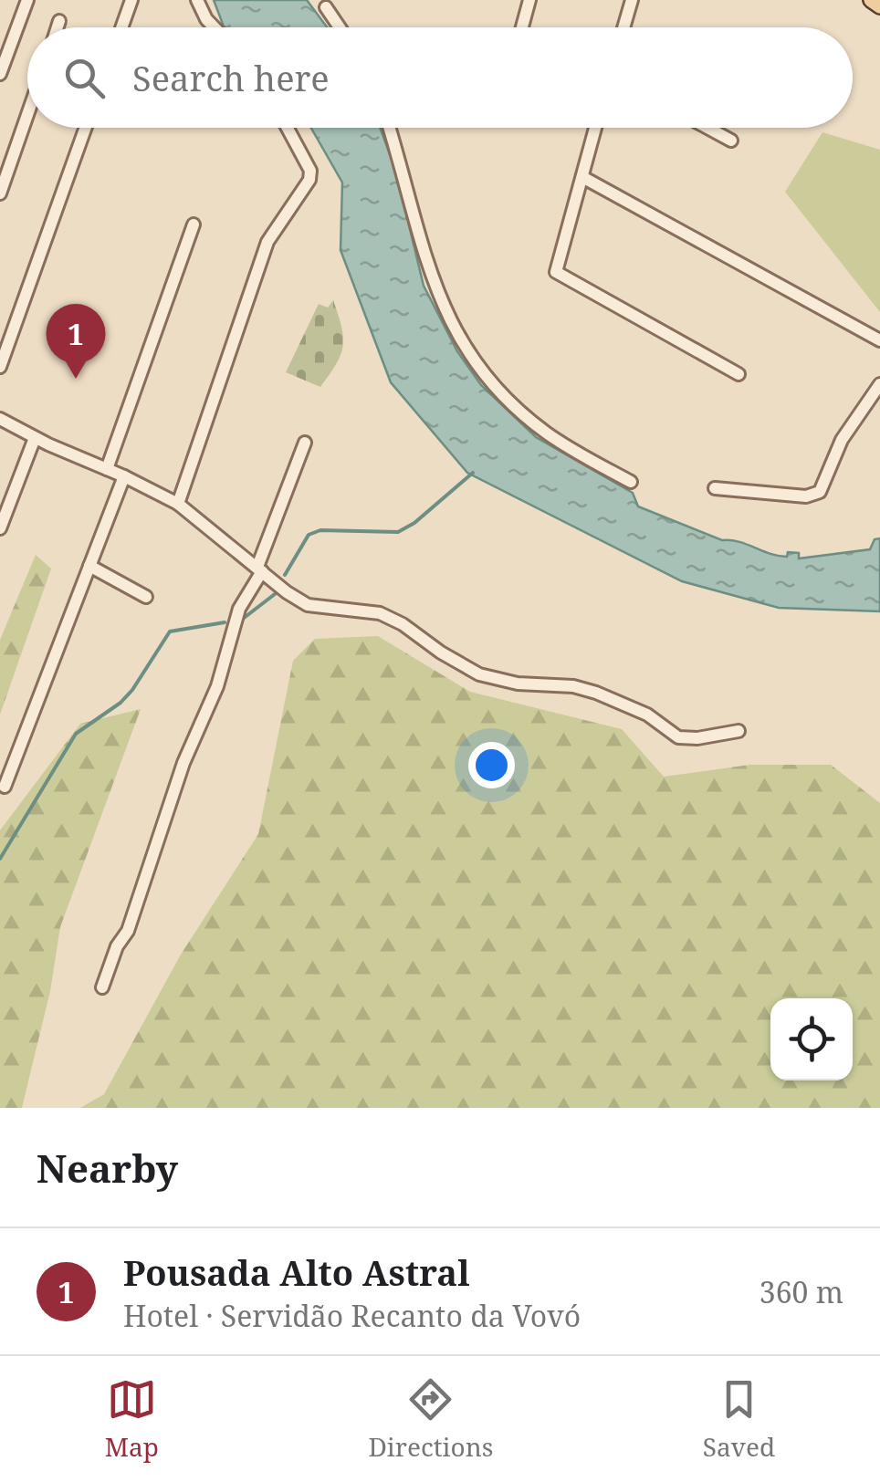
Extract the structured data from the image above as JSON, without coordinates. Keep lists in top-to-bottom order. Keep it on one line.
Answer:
{"page":{"search":"Search here","pins":"1","heading":"Nearby","list":[{"mark":"1","name":"Pousada Alto Astral","note":"Hotel · Servidão Recanto da Vovó","value":"360 m"}],"nav":["Map","Directions","Saved"]}}
